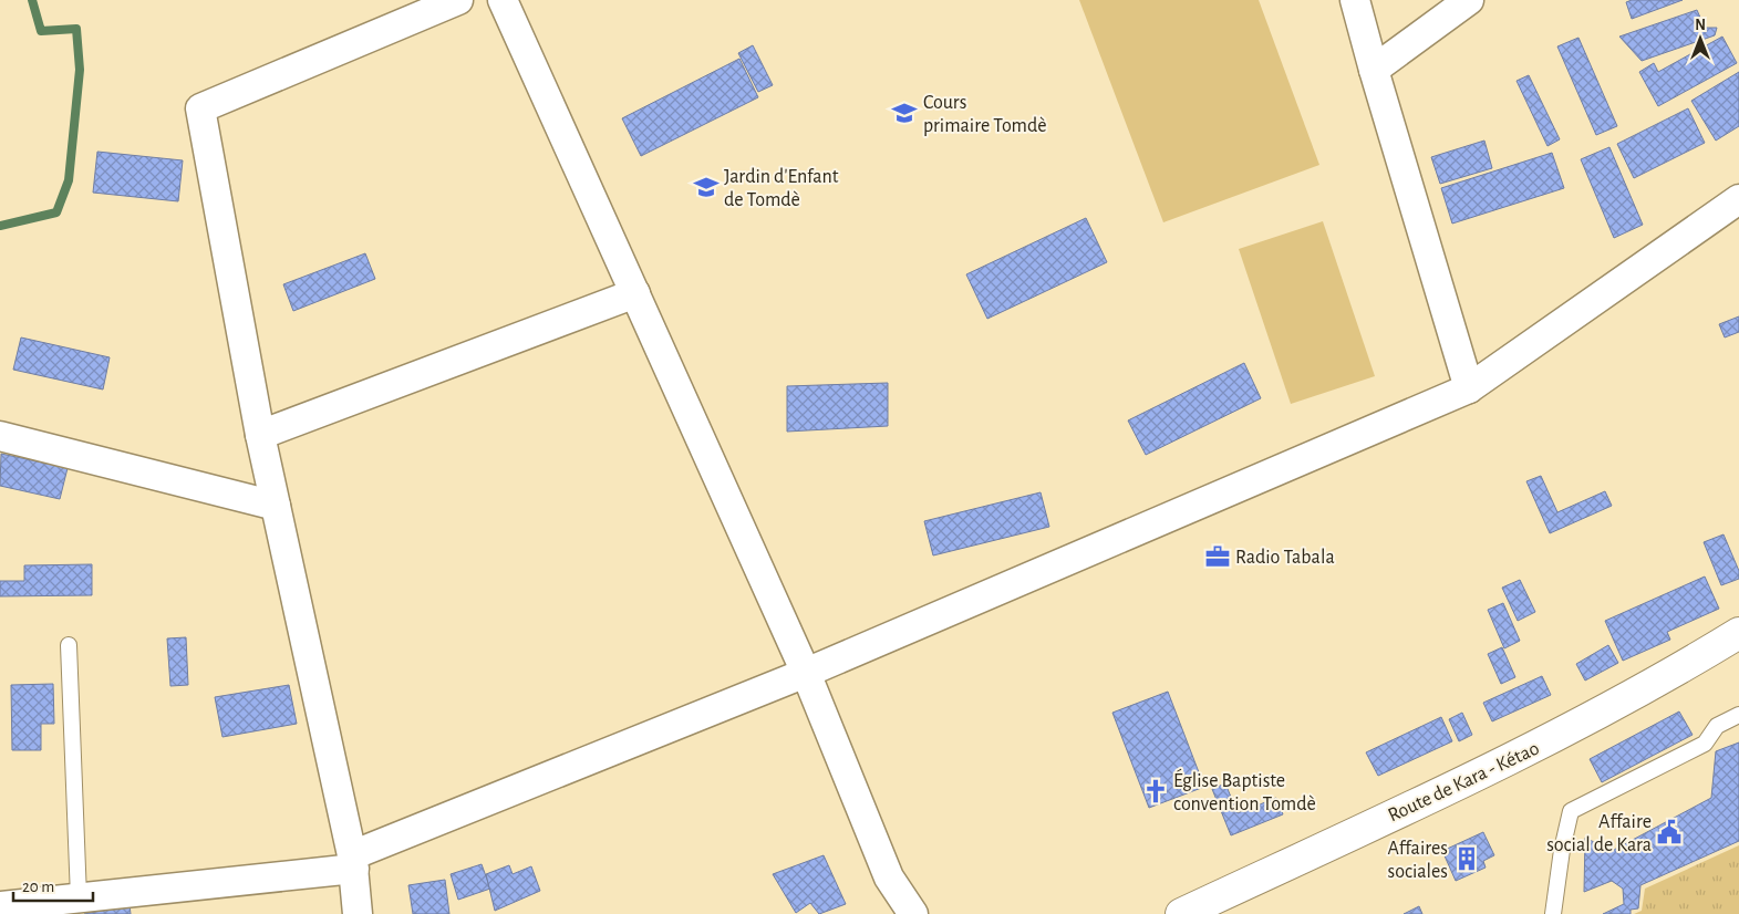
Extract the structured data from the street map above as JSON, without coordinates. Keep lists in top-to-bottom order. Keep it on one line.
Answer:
{"streets":{"main road":["Route de Kara - Kétao"]},"places":{"school or university":["Cours primaire Tomdè","Jardin d'Enfant de Tomdè"],"office":["Radio Tabala"],"church":["Église Baptiste convention Tomdè"],"public building":["Affaire social de Kara"],"building":["Affaires sociales"]},"scale_bar":"20 m","north":"top"}
